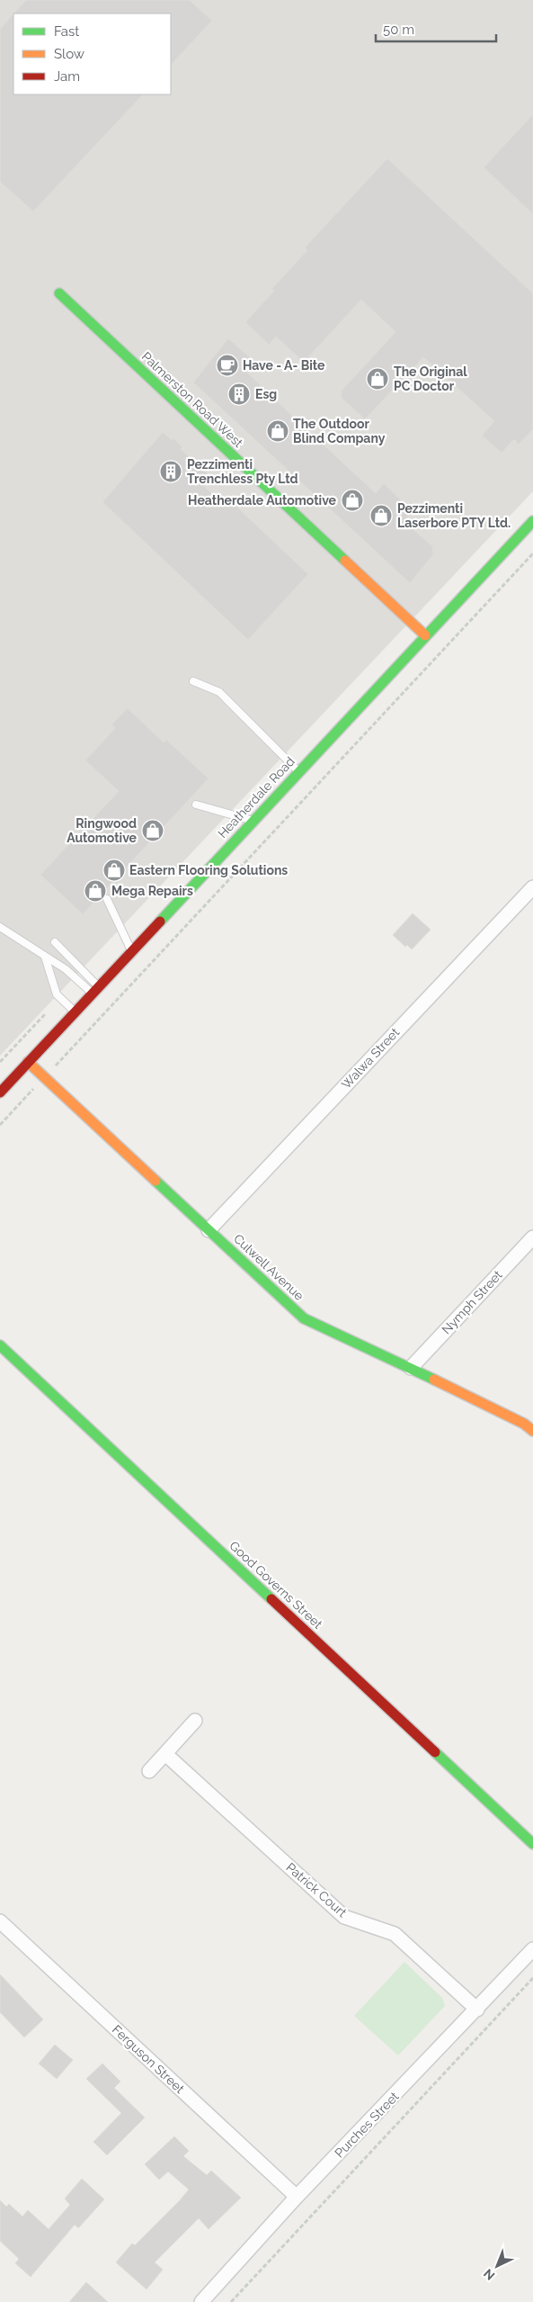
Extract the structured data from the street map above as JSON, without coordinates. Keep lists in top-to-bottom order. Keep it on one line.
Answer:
{"streets":{"street":["Palmerston Road West","Heatherdale Road","Walwa Street","Culwell Avenue","Nymph Street","Good Governs Street","Patrick Court","Ferguson Street","Purches Street"]},"crossings":[["Palmerston Road West","Heatherdale Road"],["Heatherdale Road","Culwell Avenue"],["Walwa Street","Culwell Avenue"],["Culwell Avenue","Nymph Street"],["Patrick Court","Purches Street"],["Ferguson Street","Purches Street"]],"places":{"cafe":["Have - A- Bite"],"shop":["The Original PC Doctor","The Outdoor Blind Company","Heatherdale Automotive","Pezzimenti Laserbore PTY Ltd.","Ringwood Automotive","Eastern Flooring Solutions","Mega Repairs"],"building":["Esg","Pezzimenti Trenchless Pty Ltd"]},"legend":["Fast","Slow","Jam"],"scale_bar":"50 m","north":"bottom left"}
